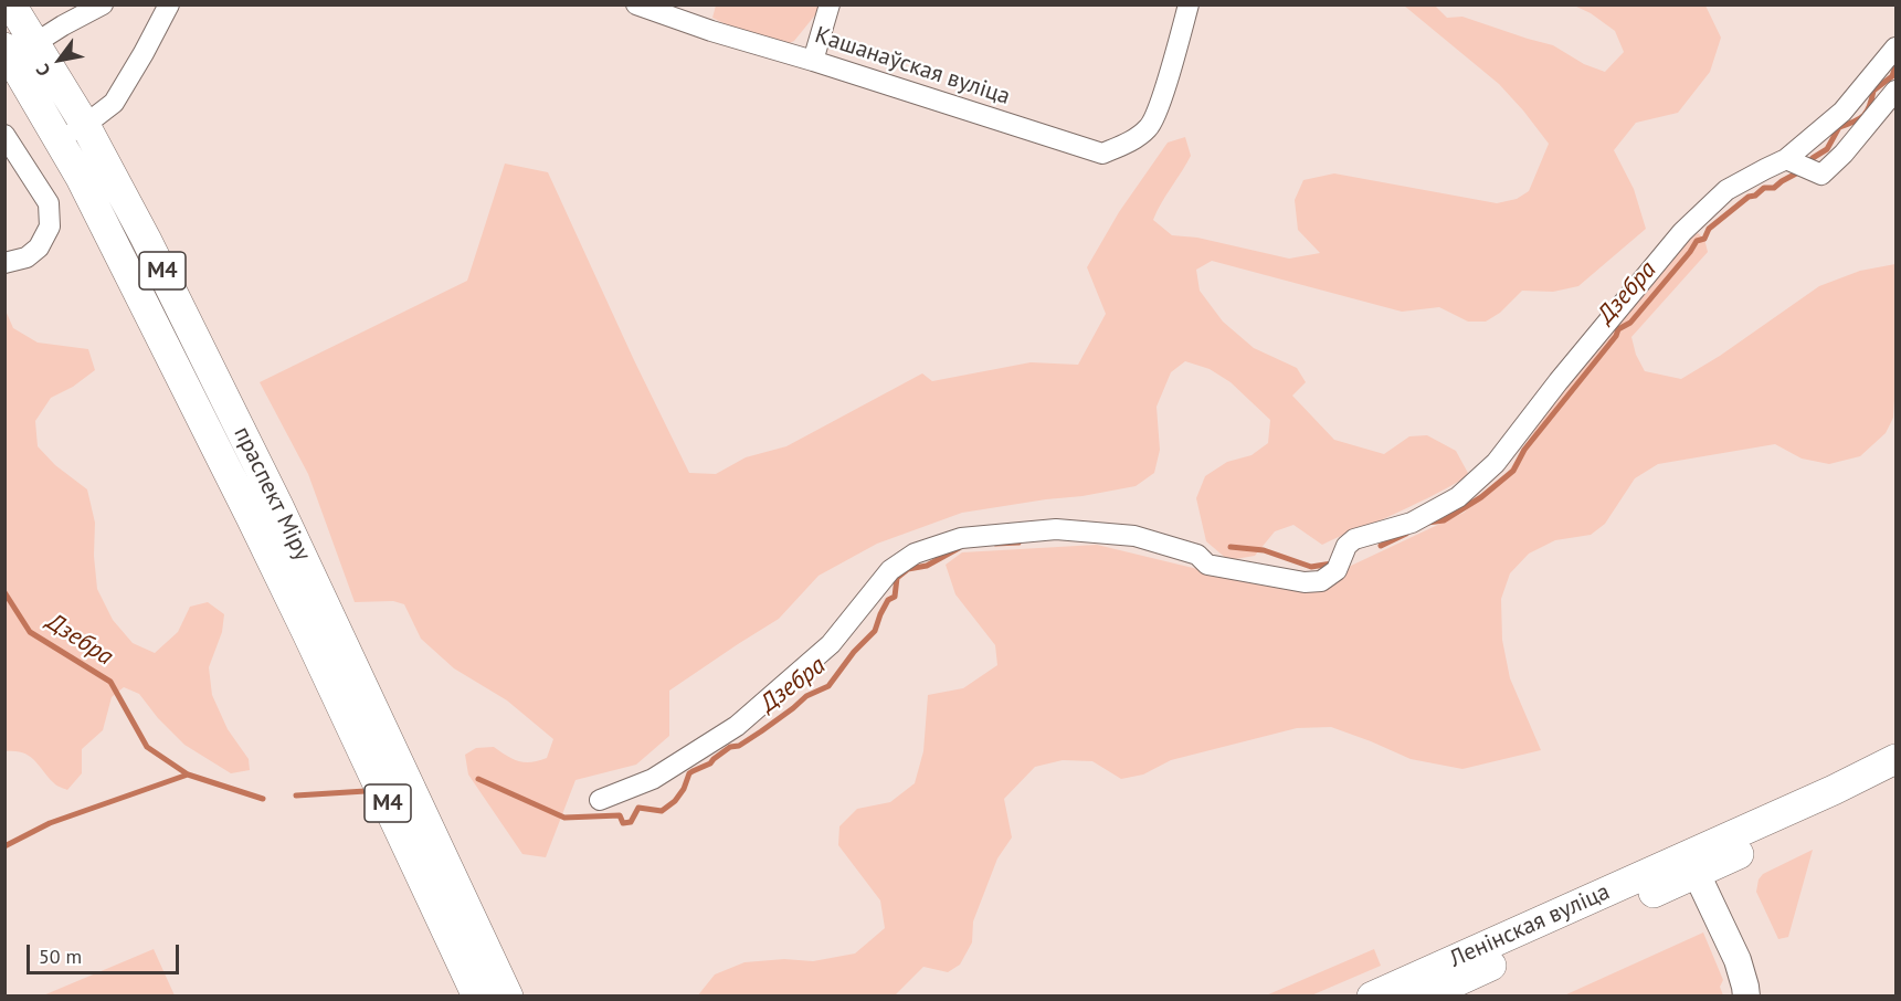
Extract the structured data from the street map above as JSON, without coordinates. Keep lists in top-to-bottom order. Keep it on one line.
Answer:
{"streets":{"main road":["М4","праспект Міру","Ленінская вуліца"],"street":["Кашанаўская вуліца"]},"water":["Дзебра"],"scale_bar":"50 m","north":"bottom left"}
